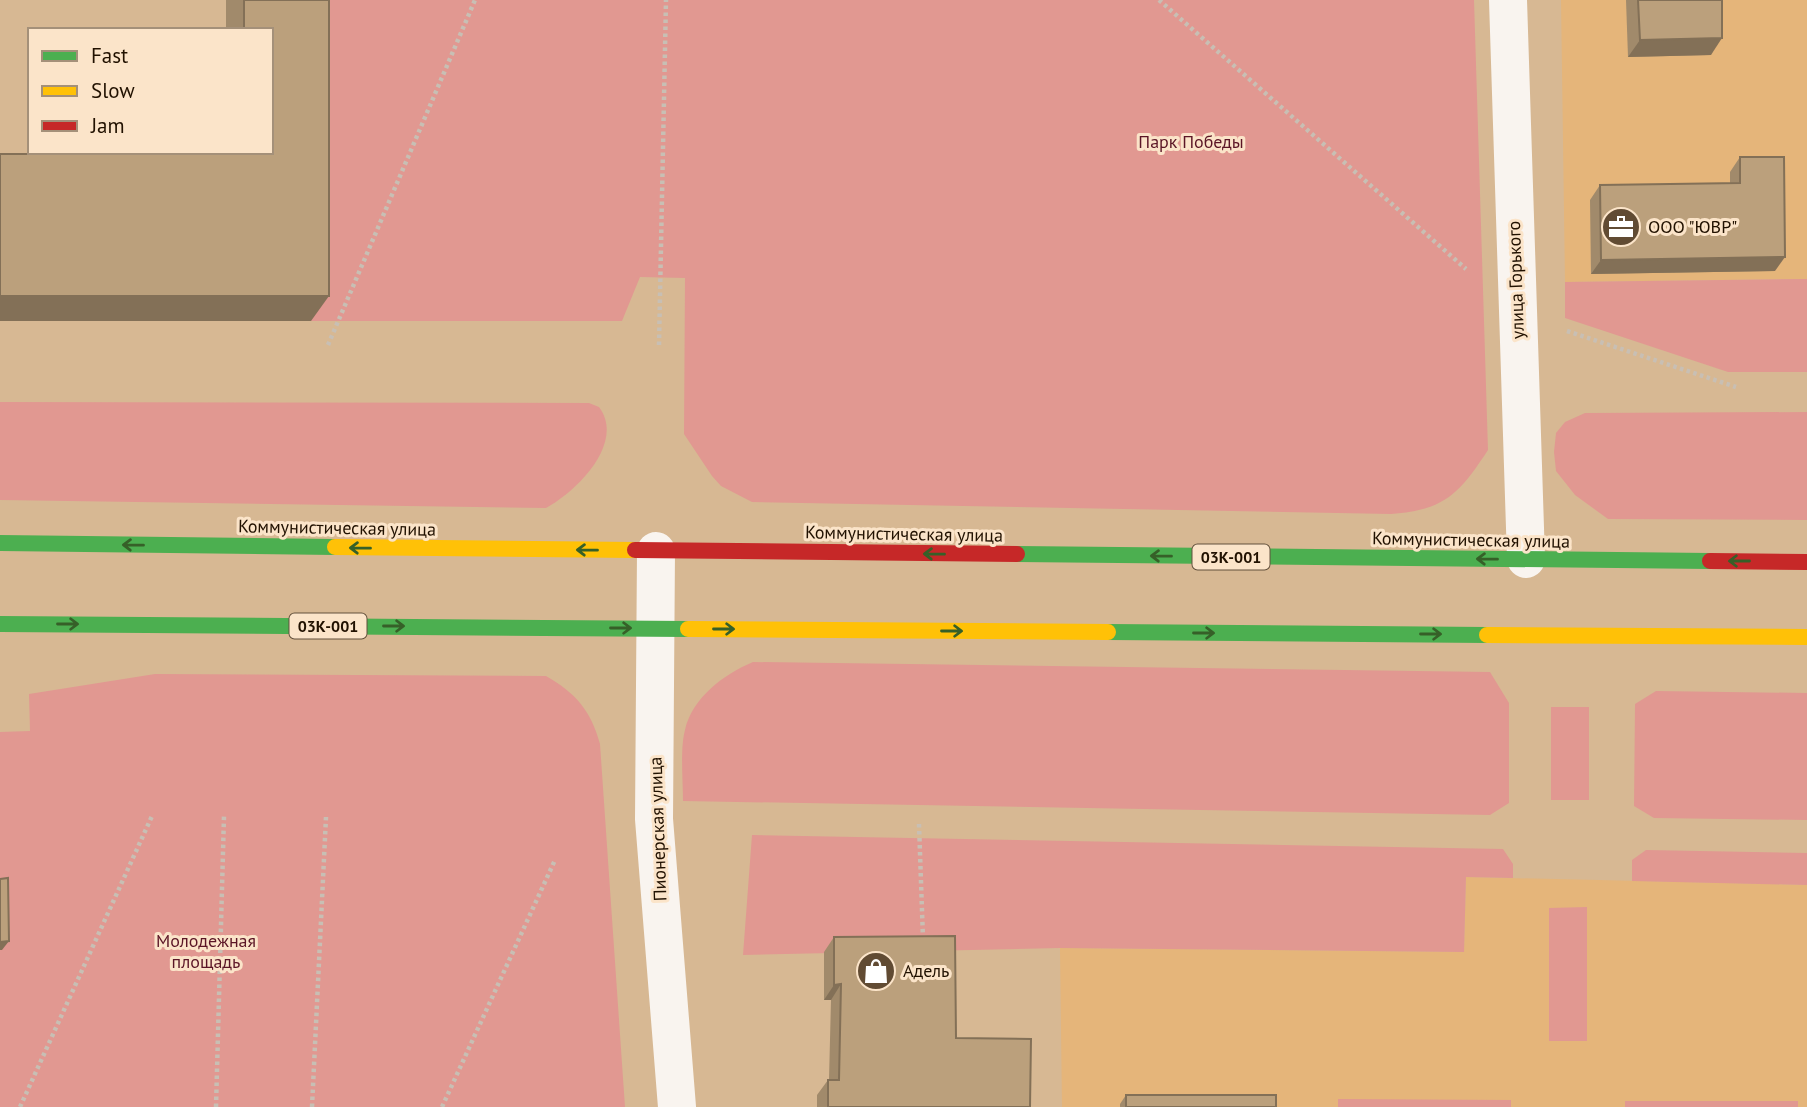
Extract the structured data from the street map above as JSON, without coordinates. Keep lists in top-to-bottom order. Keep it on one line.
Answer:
{"streets":{"main road":["Коммунистическая улица","03К-001"],"street":["улица Горького","Пионерская улица"]},"crossings":[["улица Горького","Коммунистическая улица"],["Коммунистическая улица","Пионерская улица"],["03К-001","Пионерская улица"]],"parks":["Парк Победы","Молодежная площадь"],"places":{"office":["ООО \"ЮВР\""],"shop":["Адель"]},"legend":["Fast","Slow","Jam"]}
